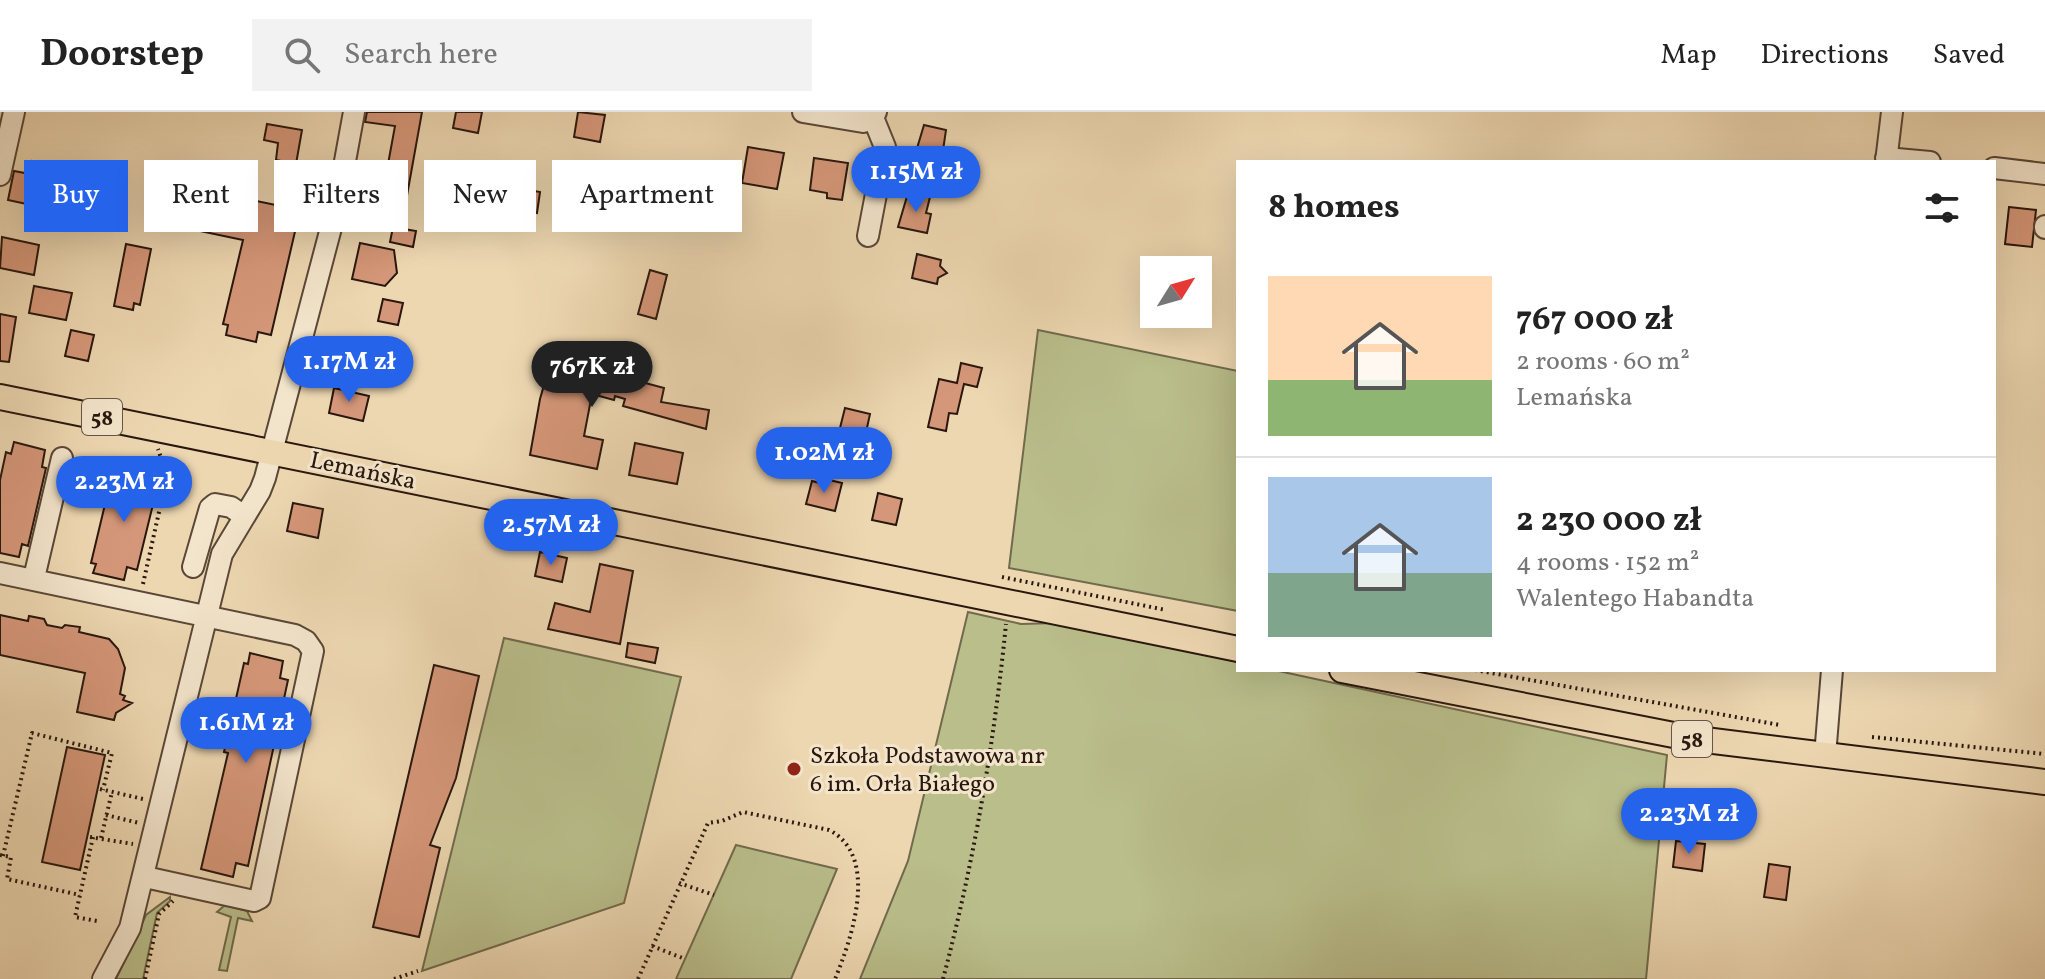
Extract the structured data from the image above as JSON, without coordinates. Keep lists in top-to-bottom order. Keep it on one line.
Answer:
{"streets":{"main road":["58","Lemańska"]},"crossings":[["58","Lemańska"]],"places":["Szkoła Podstawowa nr 6 im. Orła Białego"],"north":"top right","page":{"header":"Doorstep","search":"Search here","nav":["Map","Directions","Saved"],"price":["1.15M zł","1.17M zł","767K zł","1.02M zł","2.23M zł","2.57M zł","1.61M zł","2.23M zł"],"chip":["Buy","Rent","Filters","New","Apartment"],"heading":"8 homes","list":[{"name":"767 000 zł","note":"2 rooms · 60 m² · Lemańska"},{"name":"2 230 000 zł","note":"4 rooms · 152 m² · Walentego Habandta"}]}}
